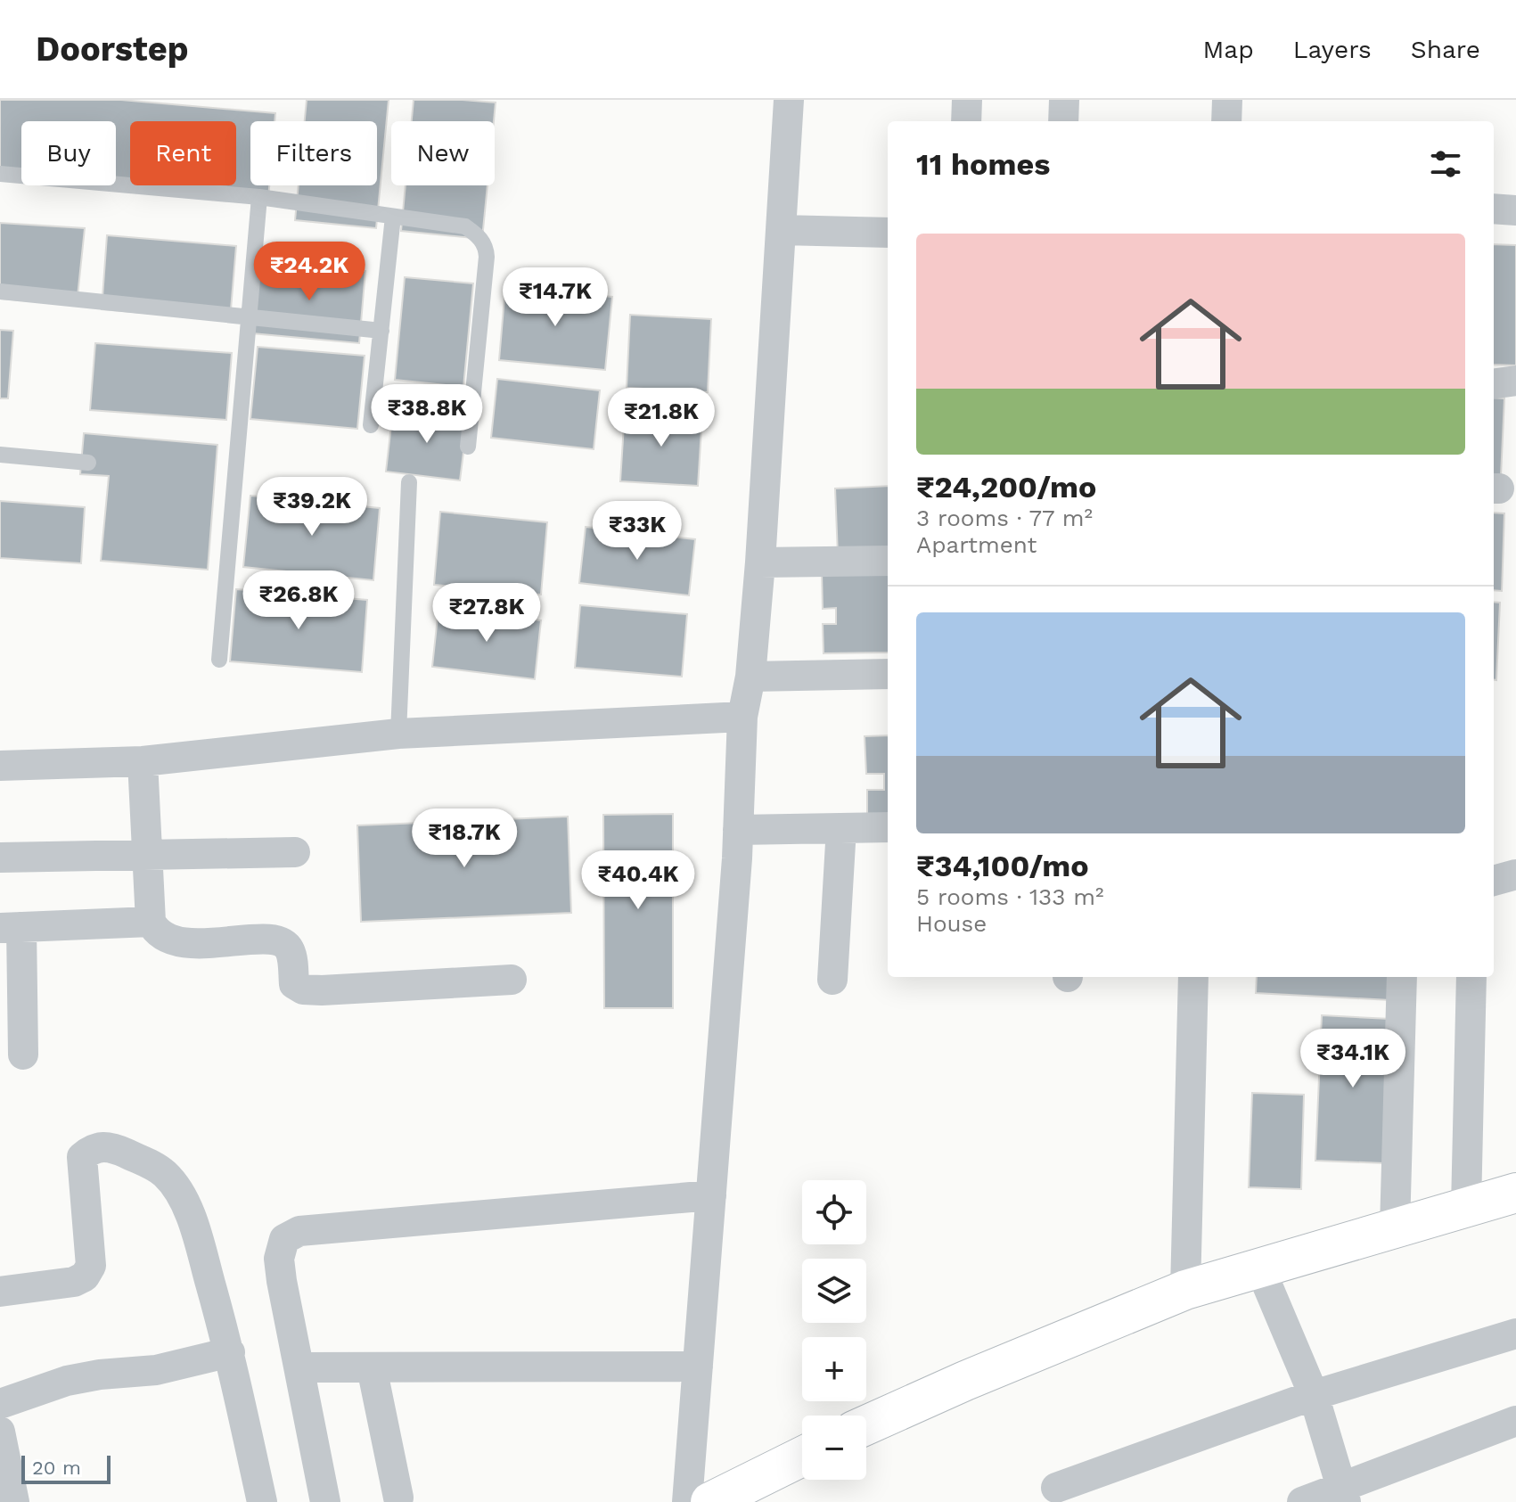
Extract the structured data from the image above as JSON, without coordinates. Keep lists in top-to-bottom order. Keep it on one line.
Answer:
{"scale_bar":"20 m","page":{"header":"Doorstep","nav":["Map","Layers","Share"],"chip":["Buy","Rent","Filters","New"],"heading":"11 homes","list":[{"name":"₹24,200/mo","note":"3 rooms · 77 m² · Apartment"},{"name":"₹34,100/mo","note":"5 rooms · 133 m² · House"}],"price":["₹24.2K","₹14.7K","₹38.8K","₹21.8K","₹39.2K","₹33K","₹26.8K","₹27.8K","₹18.7K","₹40.4K","₹34.1K"],"map_buttons":["+","−"],"scale":"20 m"}}
